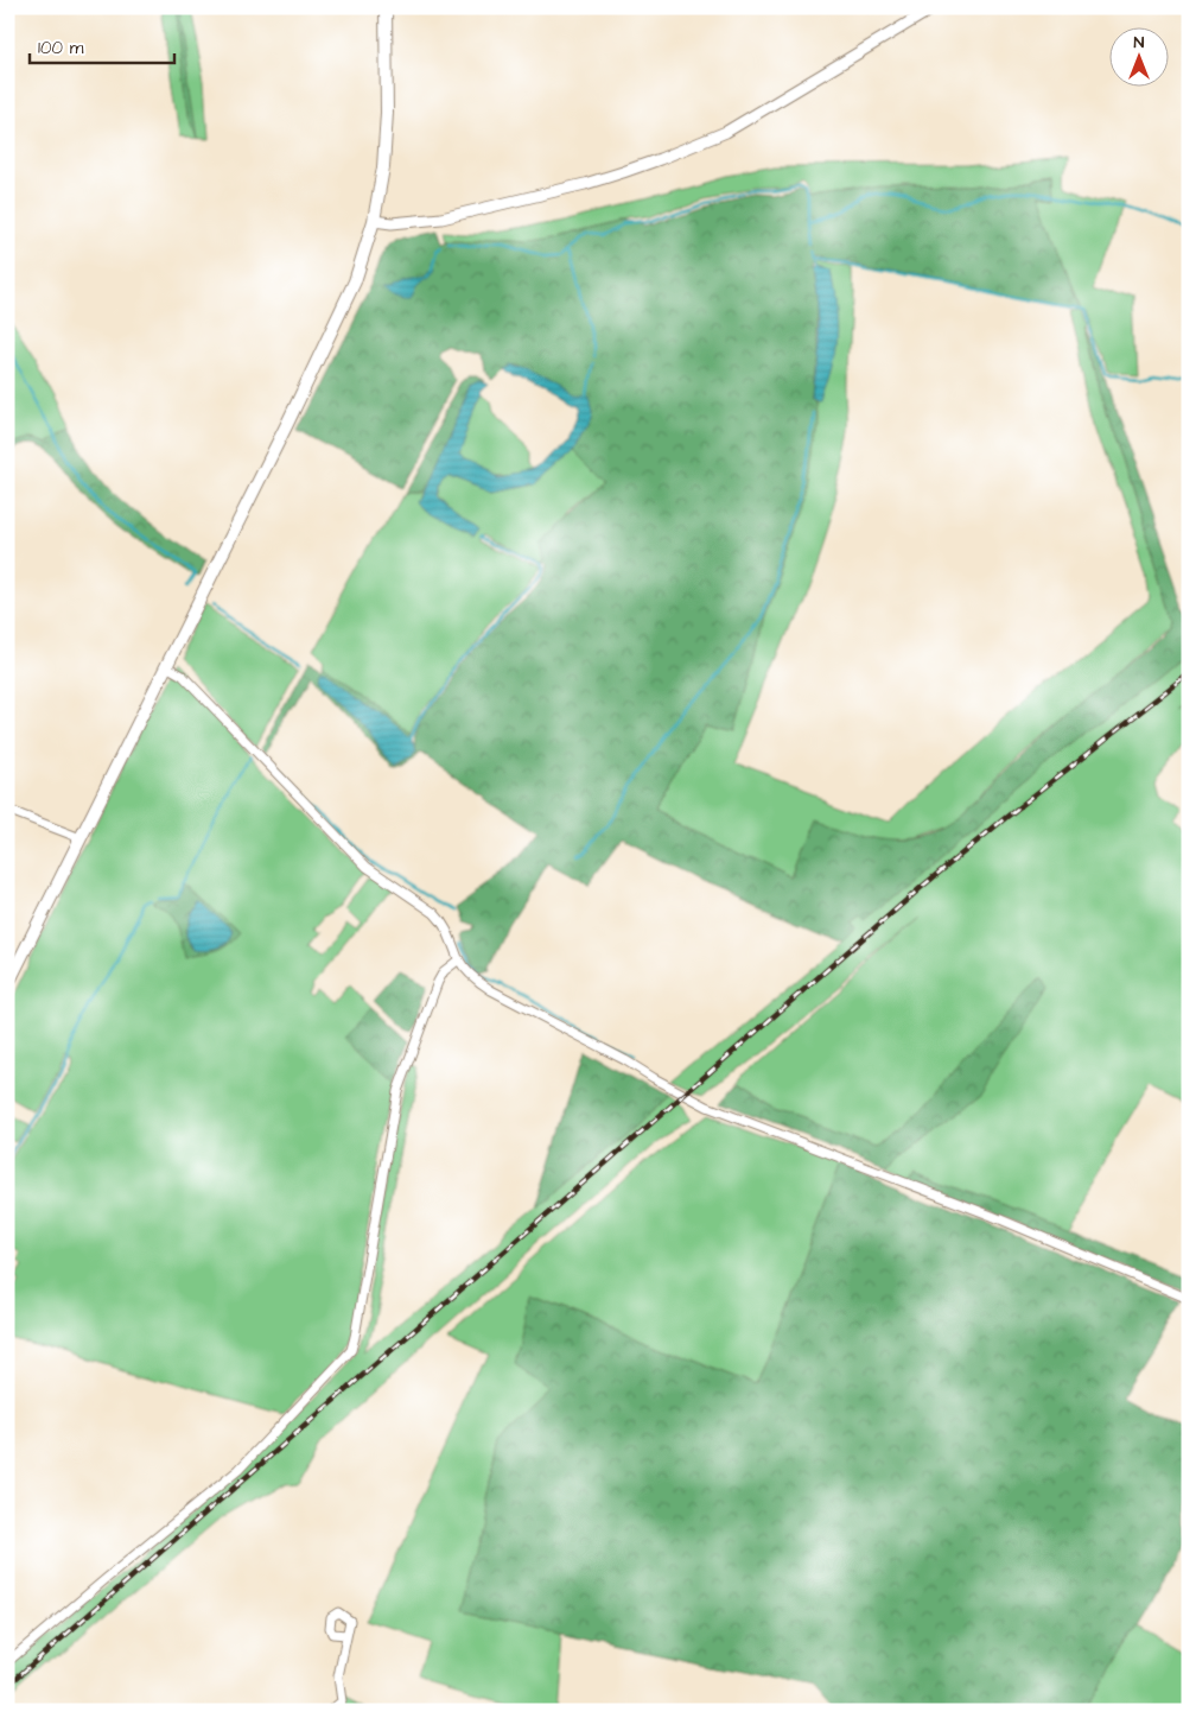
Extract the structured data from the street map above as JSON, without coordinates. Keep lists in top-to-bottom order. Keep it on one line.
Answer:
{"scale_bar":"100 m","north":"top"}
